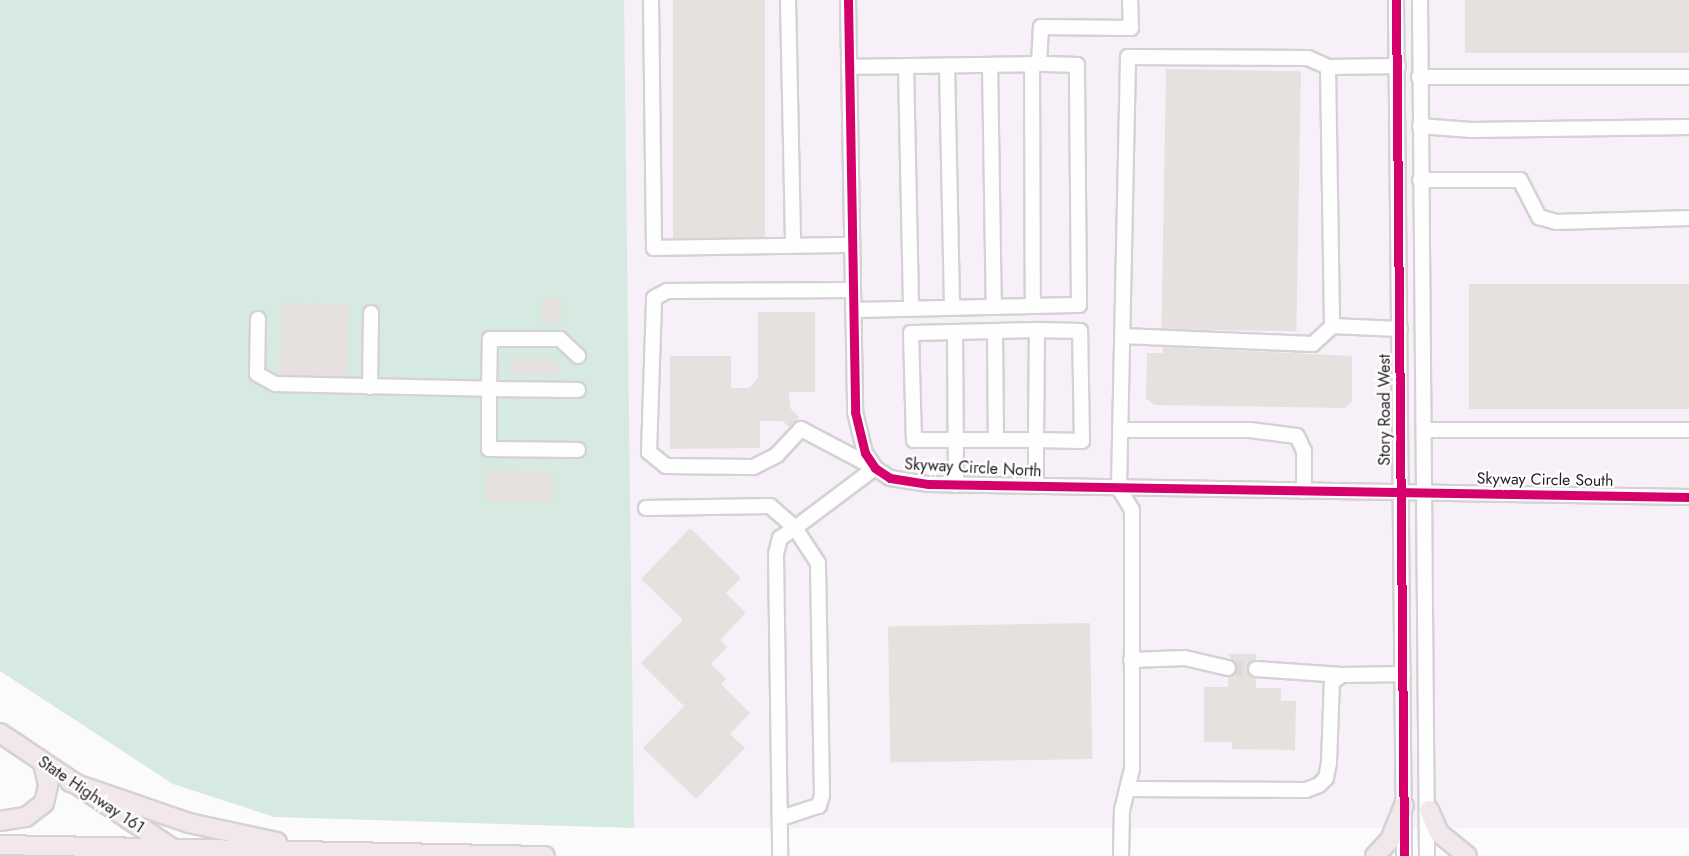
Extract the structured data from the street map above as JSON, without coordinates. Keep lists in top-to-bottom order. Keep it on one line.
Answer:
{"streets":{"main road":["State Highway 161"],"street":["Story Road West","Skyway Circle North","Skyway Circle South"]},"crossings":[["Story Road West","Skyway Circle North"],["Story Road West","Skyway Circle South"],["Skyway Circle North","Skyway Circle South"]]}
